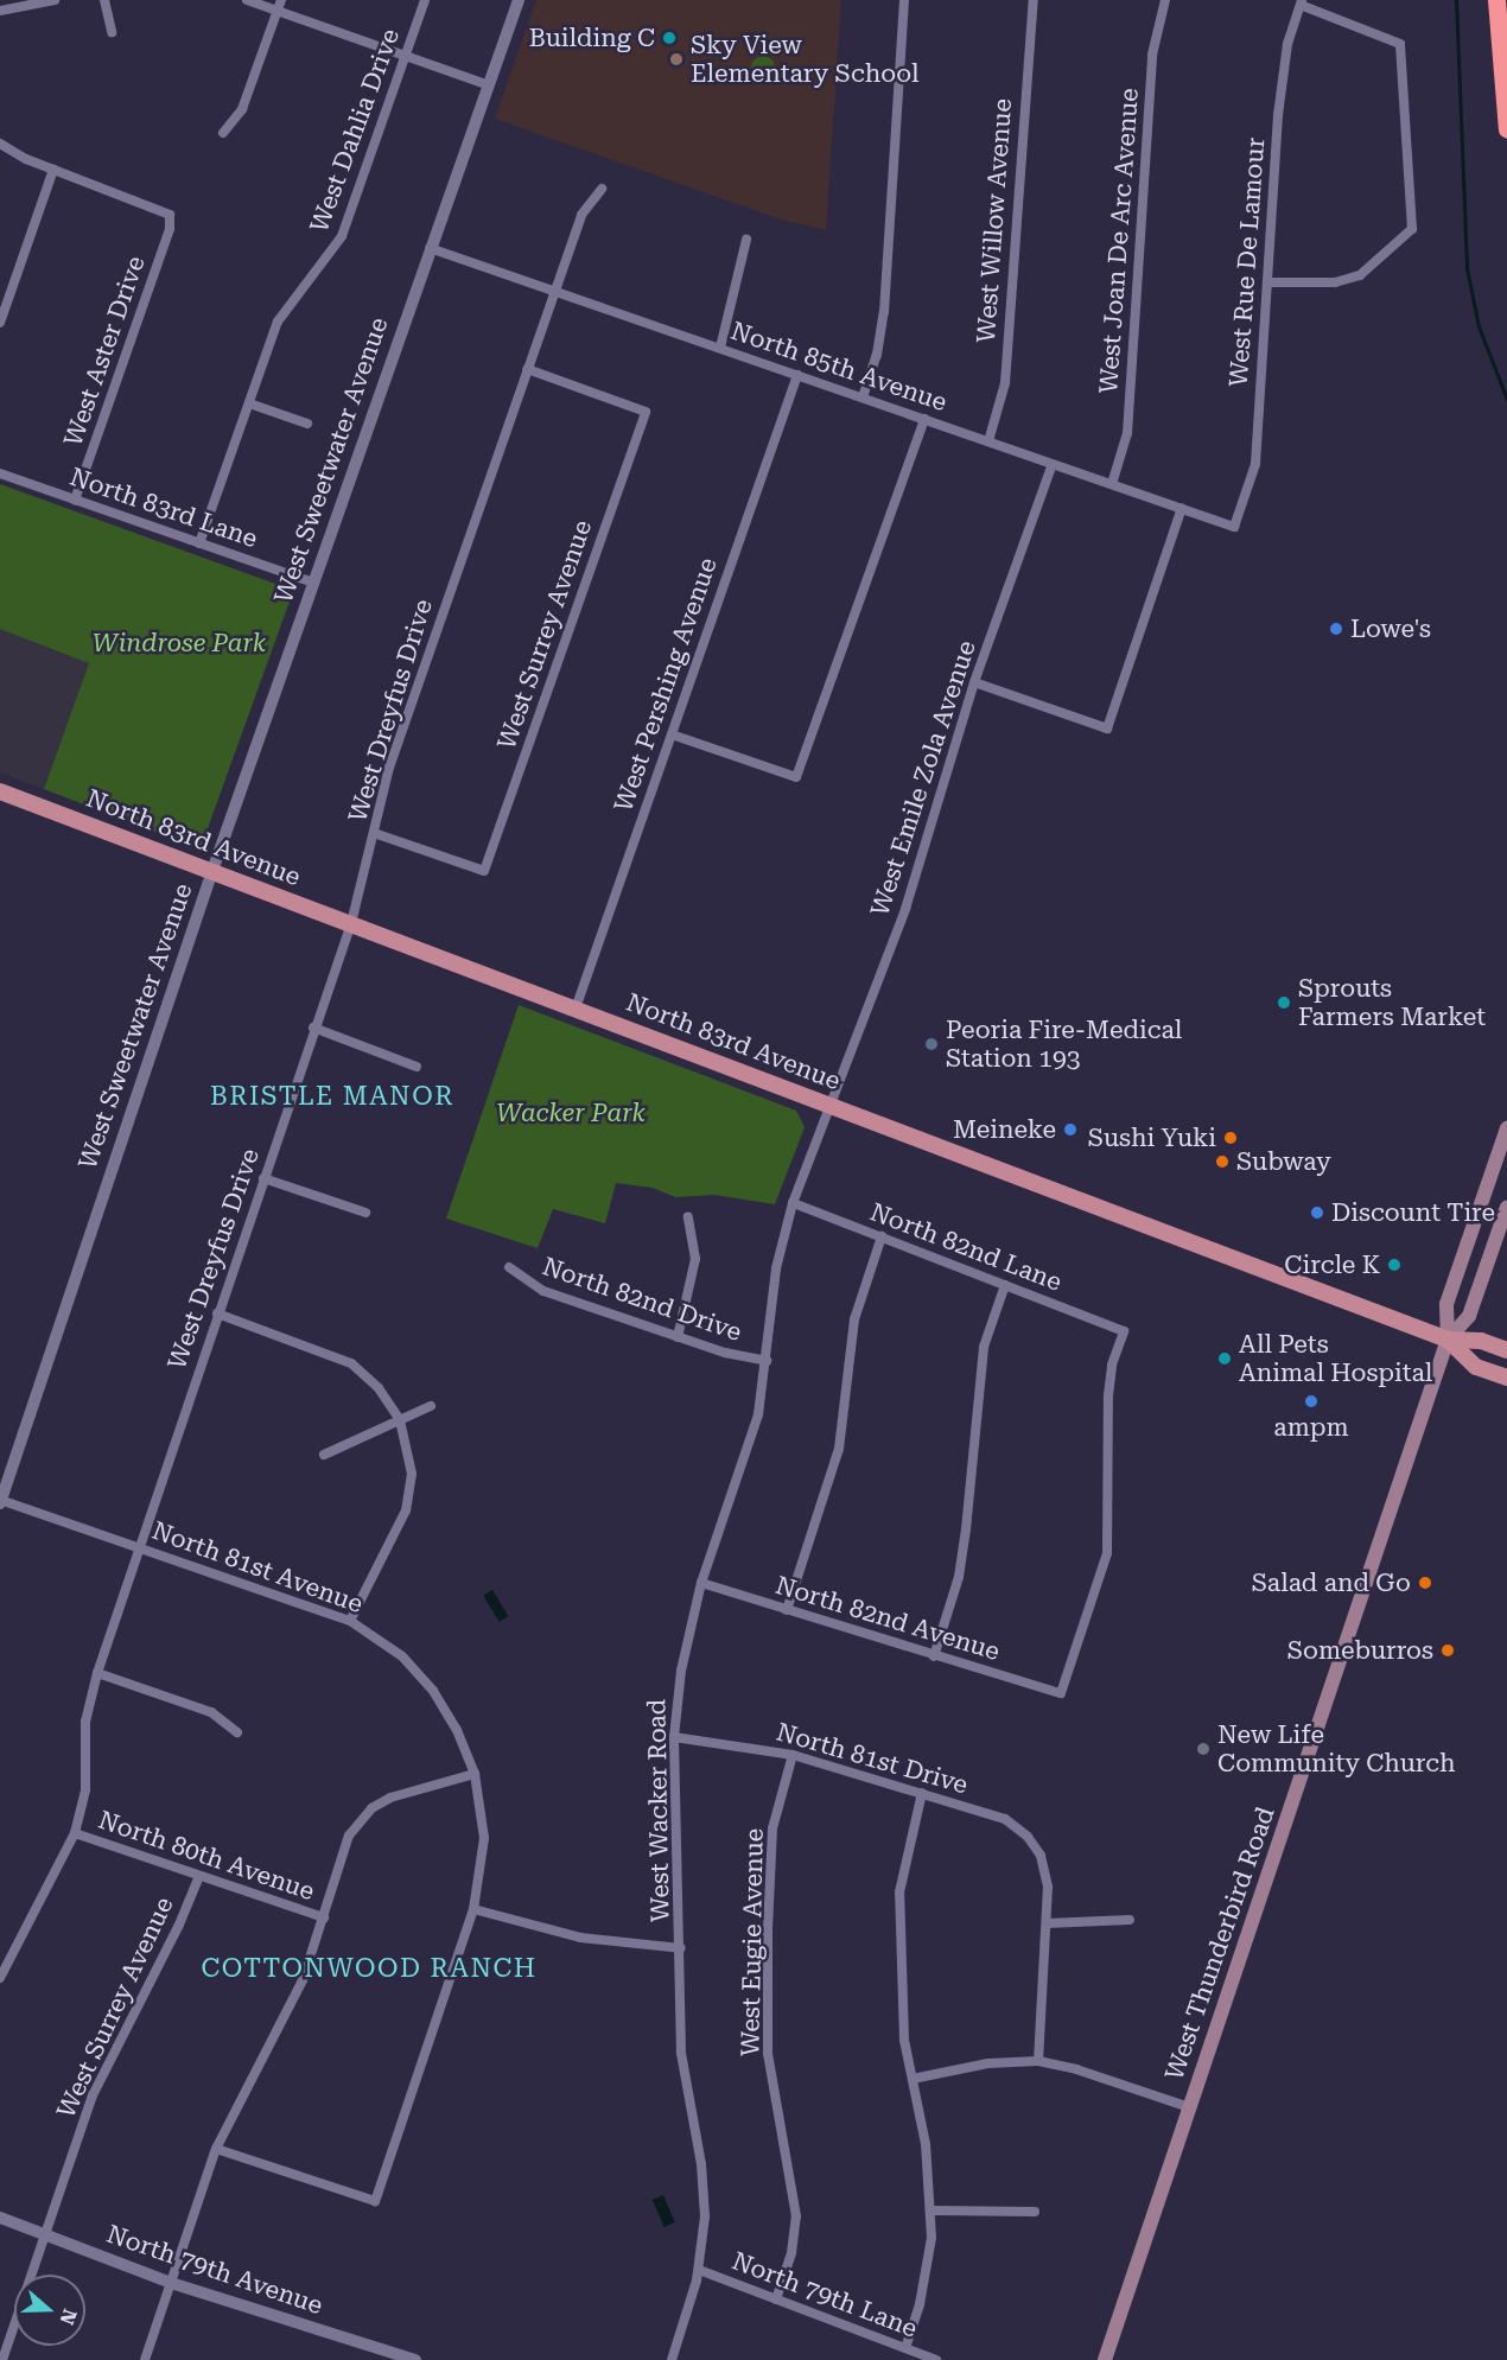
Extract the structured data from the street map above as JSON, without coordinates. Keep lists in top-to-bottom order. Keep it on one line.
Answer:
{"streets":{"main road":["North 83rd Avenue","West Thunderbird Road"],"street":["West Dahlia Drive","West Willow Avenue","West Joan De Arc Avenue","West Rue De Lamour","West Aster Drive","North 85th Avenue","West Sweetwater Avenue","North 83rd Lane","West Surrey Avenue","West Pershing Avenue","West Dreyfus Drive","West Emile Zola Avenue","North 82nd Lane","North 82nd Drive","North 81st Avenue","North 82nd Avenue","North 81st Drive","West Wacker Road","North 80th Avenue","West Eugie Avenue","North 79th Avenue","North 79th Lane"]},"crossings":[["West Dahlia Drive","North 83rd Lane"],["West Willow Avenue","North 85th Avenue"],["West Joan De Arc Avenue","North 85th Avenue"],["West Rue De Lamour","North 85th Avenue"],["West Aster Drive","North 83rd Lane"],["North 85th Avenue","West Sweetwater Avenue"],["North 85th Avenue","West Pershing Avenue"],["North 85th Avenue","West Dreyfus Drive"],["North 85th Avenue","West Emile Zola Avenue"],["West Sweetwater Avenue","North 83rd Lane"],["West Sweetwater Avenue","North 83rd Avenue"],["West Sweetwater Avenue","North 81st Avenue"],["West Surrey Avenue","West Dreyfus Drive"],["West Surrey Avenue","North 80th Avenue"],["West Surrey Avenue","North 79th Avenue"],["West Pershing Avenue","North 83rd Avenue"],["West Dreyfus Drive","North 83rd Avenue"],["West Dreyfus Drive","North 81st Avenue"],["West Dreyfus Drive","North 80th Avenue"],["West Emile Zola Avenue","North 83rd Avenue"],["West Emile Zola Avenue","West Wacker Road"],["North 83rd Avenue","West Wacker Road"],["North 83rd Avenue","West Thunderbird Road"],["North 82nd Lane","North 82nd Avenue"],["North 82nd Lane","West Wacker Road"],["North 82nd Drive","West Wacker Road"],["North 82nd Avenue","West Wacker Road"],["North 81st Drive","West Wacker Road"],["North 81st Drive","West Eugie Avenue"],["West Wacker Road","North 79th Lane"],["West Eugie Avenue","North 79th Lane"]],"districts":["BRISTLE MANOR","COTTONWOOD RANCH"],"parks":["Windrose Park","Wacker Park"],"places":["Building C","Sky View Elementary School","Lowe's","Sprouts Farmers Market","Peoria Fire-Medical Station 193","Meineke","Sushi Yuki","Subway","Discount Tire","Circle K","All Pets Animal Hospital","ampm","Salad and Go","Someburros","New Life Community Church"],"north":"right"}
